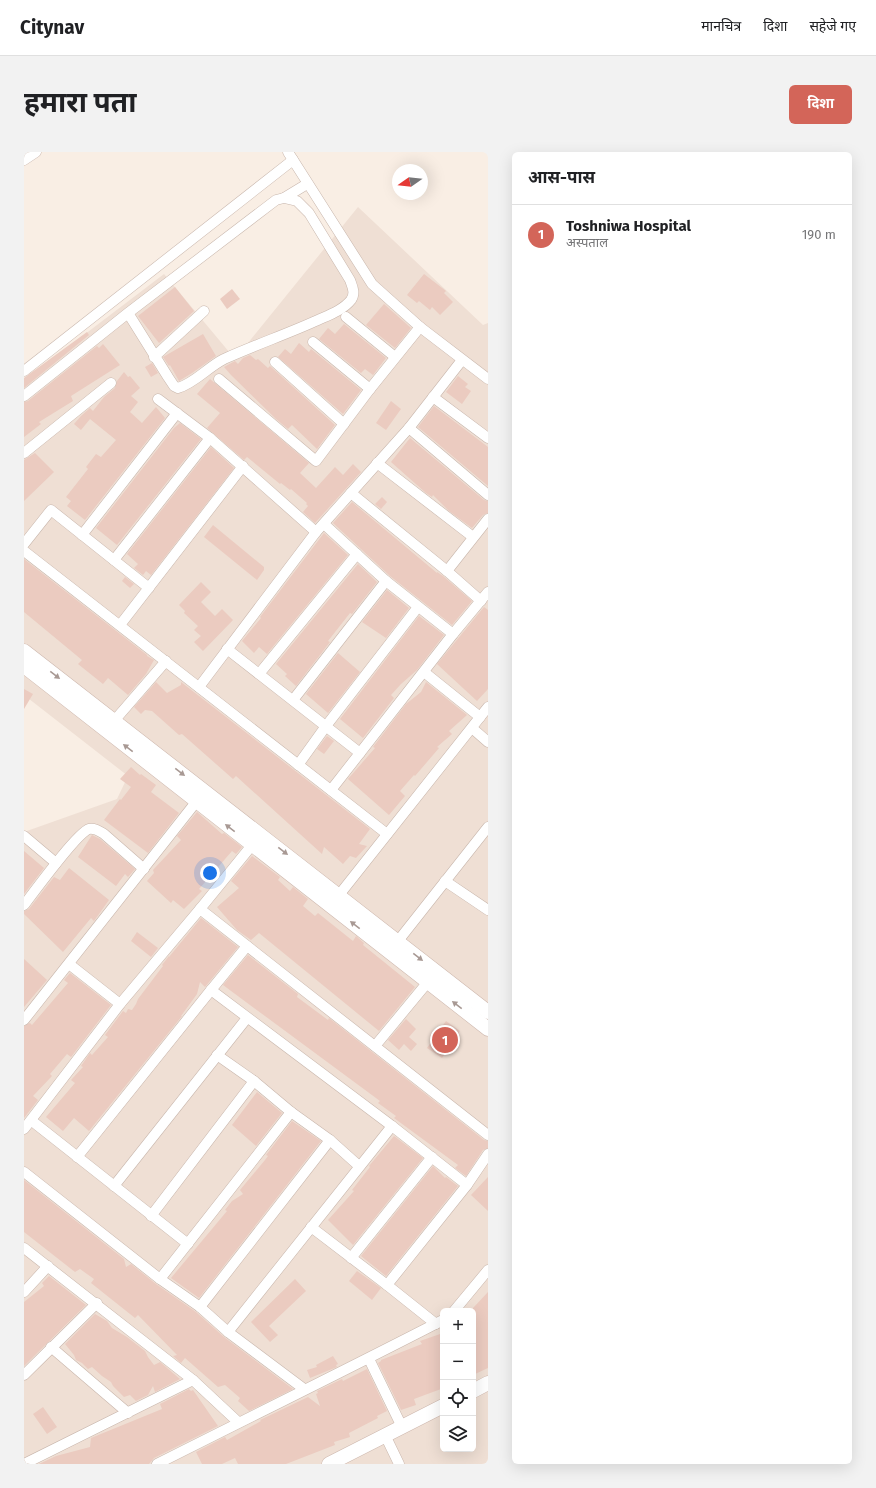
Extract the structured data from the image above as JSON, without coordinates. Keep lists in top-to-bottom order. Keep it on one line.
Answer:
{"north":"left","page":{"header":"Citynav","nav":["मानचित्र","दिशा","सहेजे गए"],"buttons":"दिशा","title":"हमारा पता","heading":"आस-पास","list":[{"mark":"1","name":"Toshniwa Hospital","note":"अस्पताल","value":"190 m"}],"pins":"1","map_buttons":["+","−"]}}
